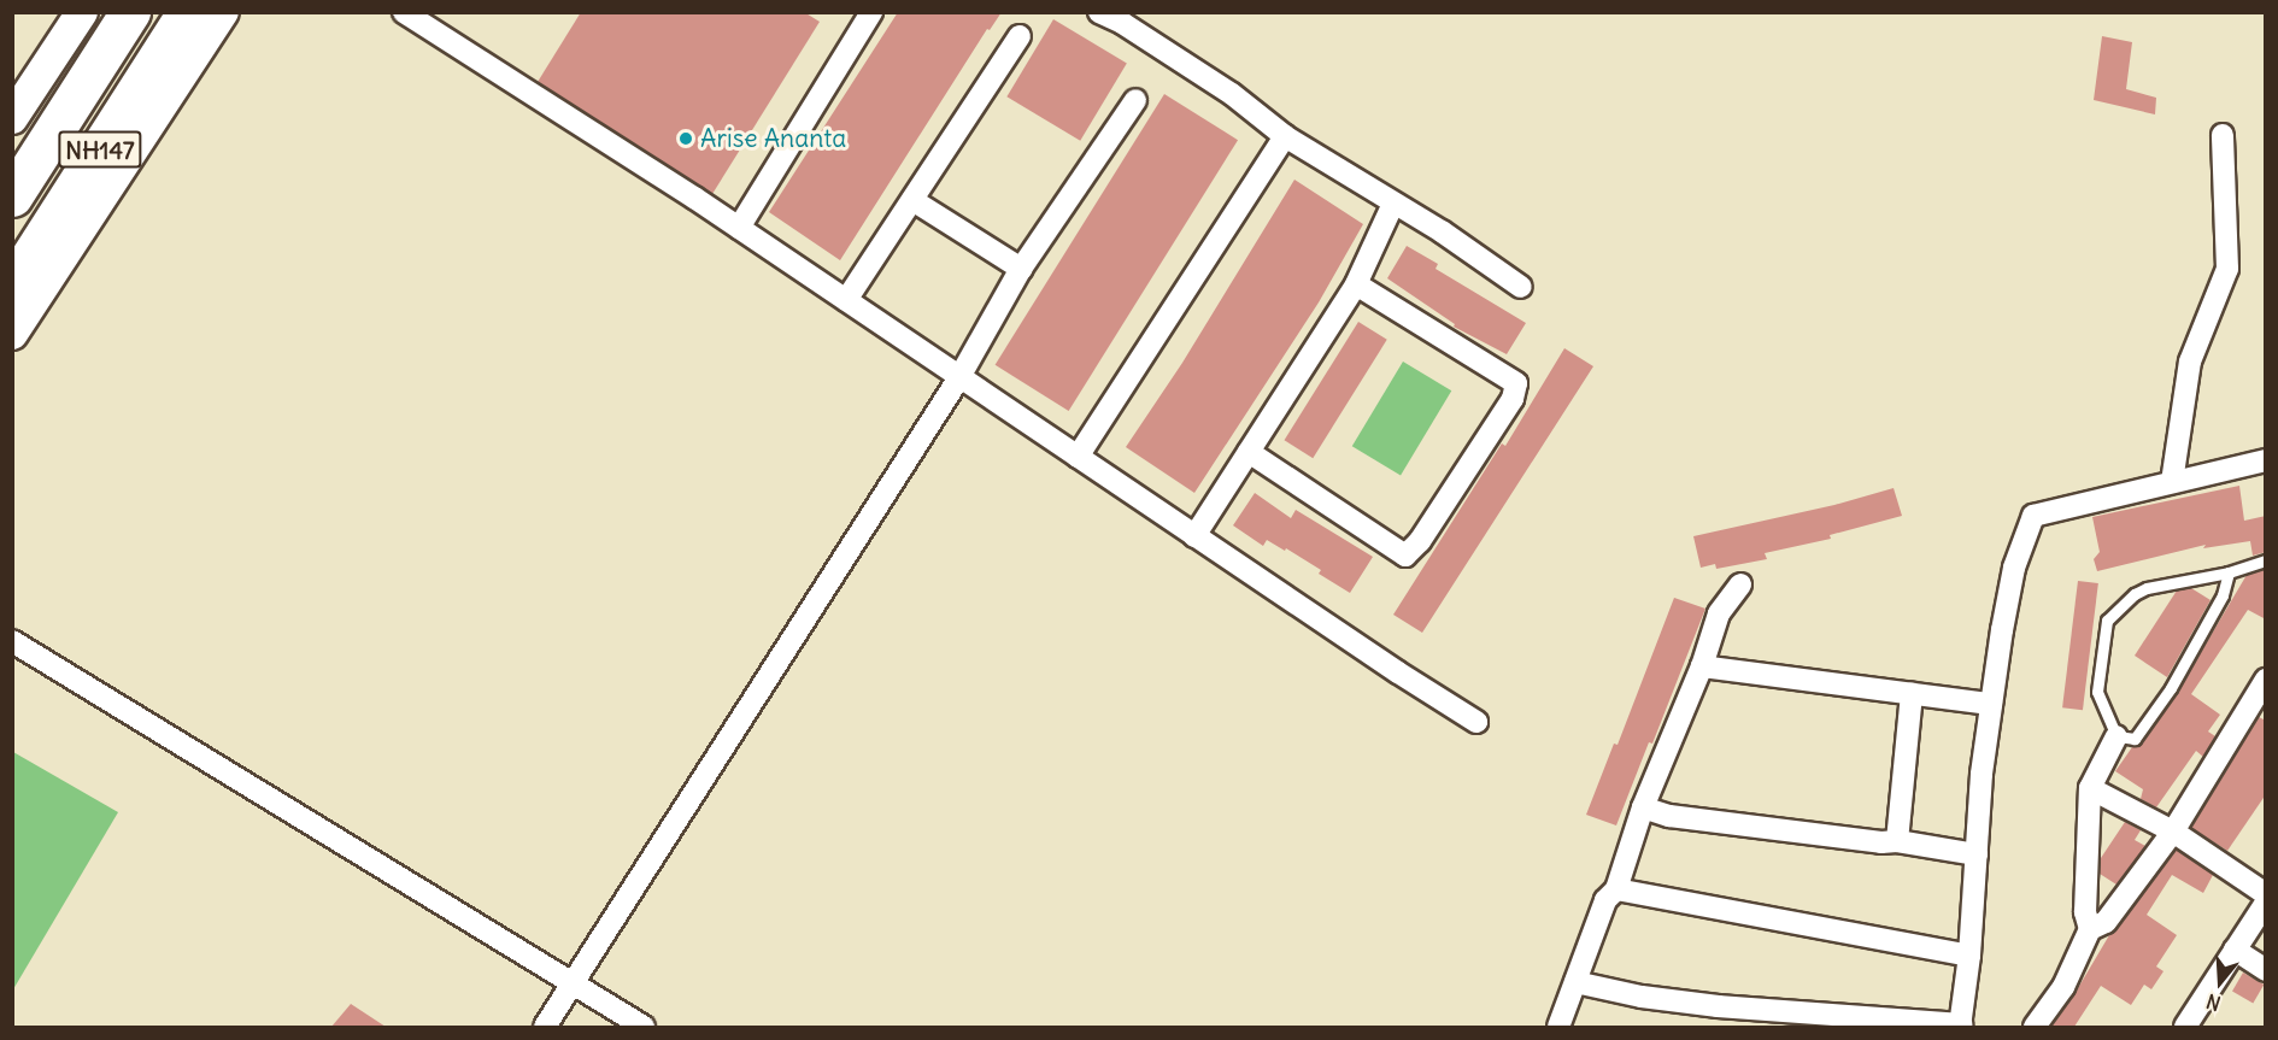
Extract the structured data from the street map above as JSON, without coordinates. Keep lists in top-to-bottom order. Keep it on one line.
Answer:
{"streets":{"highway":["NH147"]},"places":["Arise Ananta"],"north":"bottom"}
